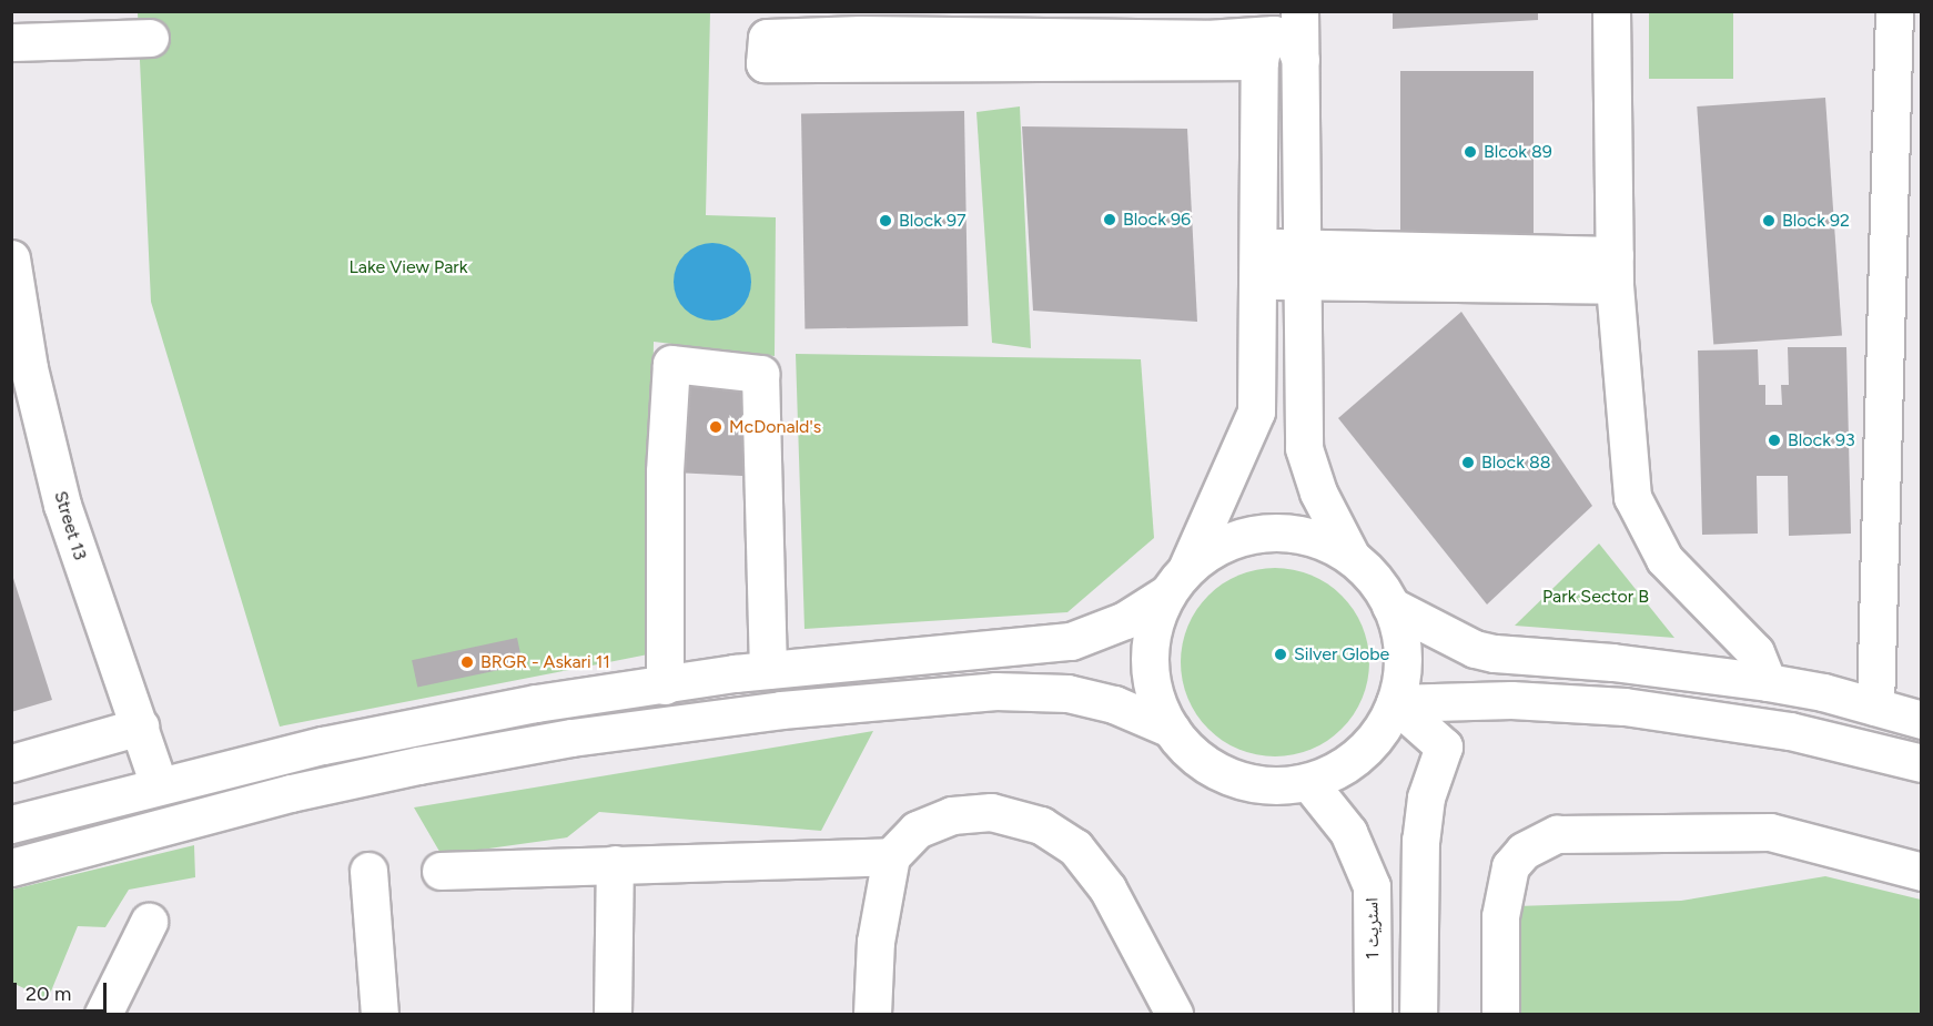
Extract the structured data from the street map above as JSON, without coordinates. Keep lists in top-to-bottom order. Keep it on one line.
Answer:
{"streets":{"street":["Street 13","اسٹریٹ 1"]},"parks":["Lake View Park","Park Sector B"],"places":["Blcok 89","Block 96","Block 97","Block 92","McDonald's","Block 93","Block 88","Silver Globe","BRGR - Askari 11"],"scale_bar":"20 m"}
